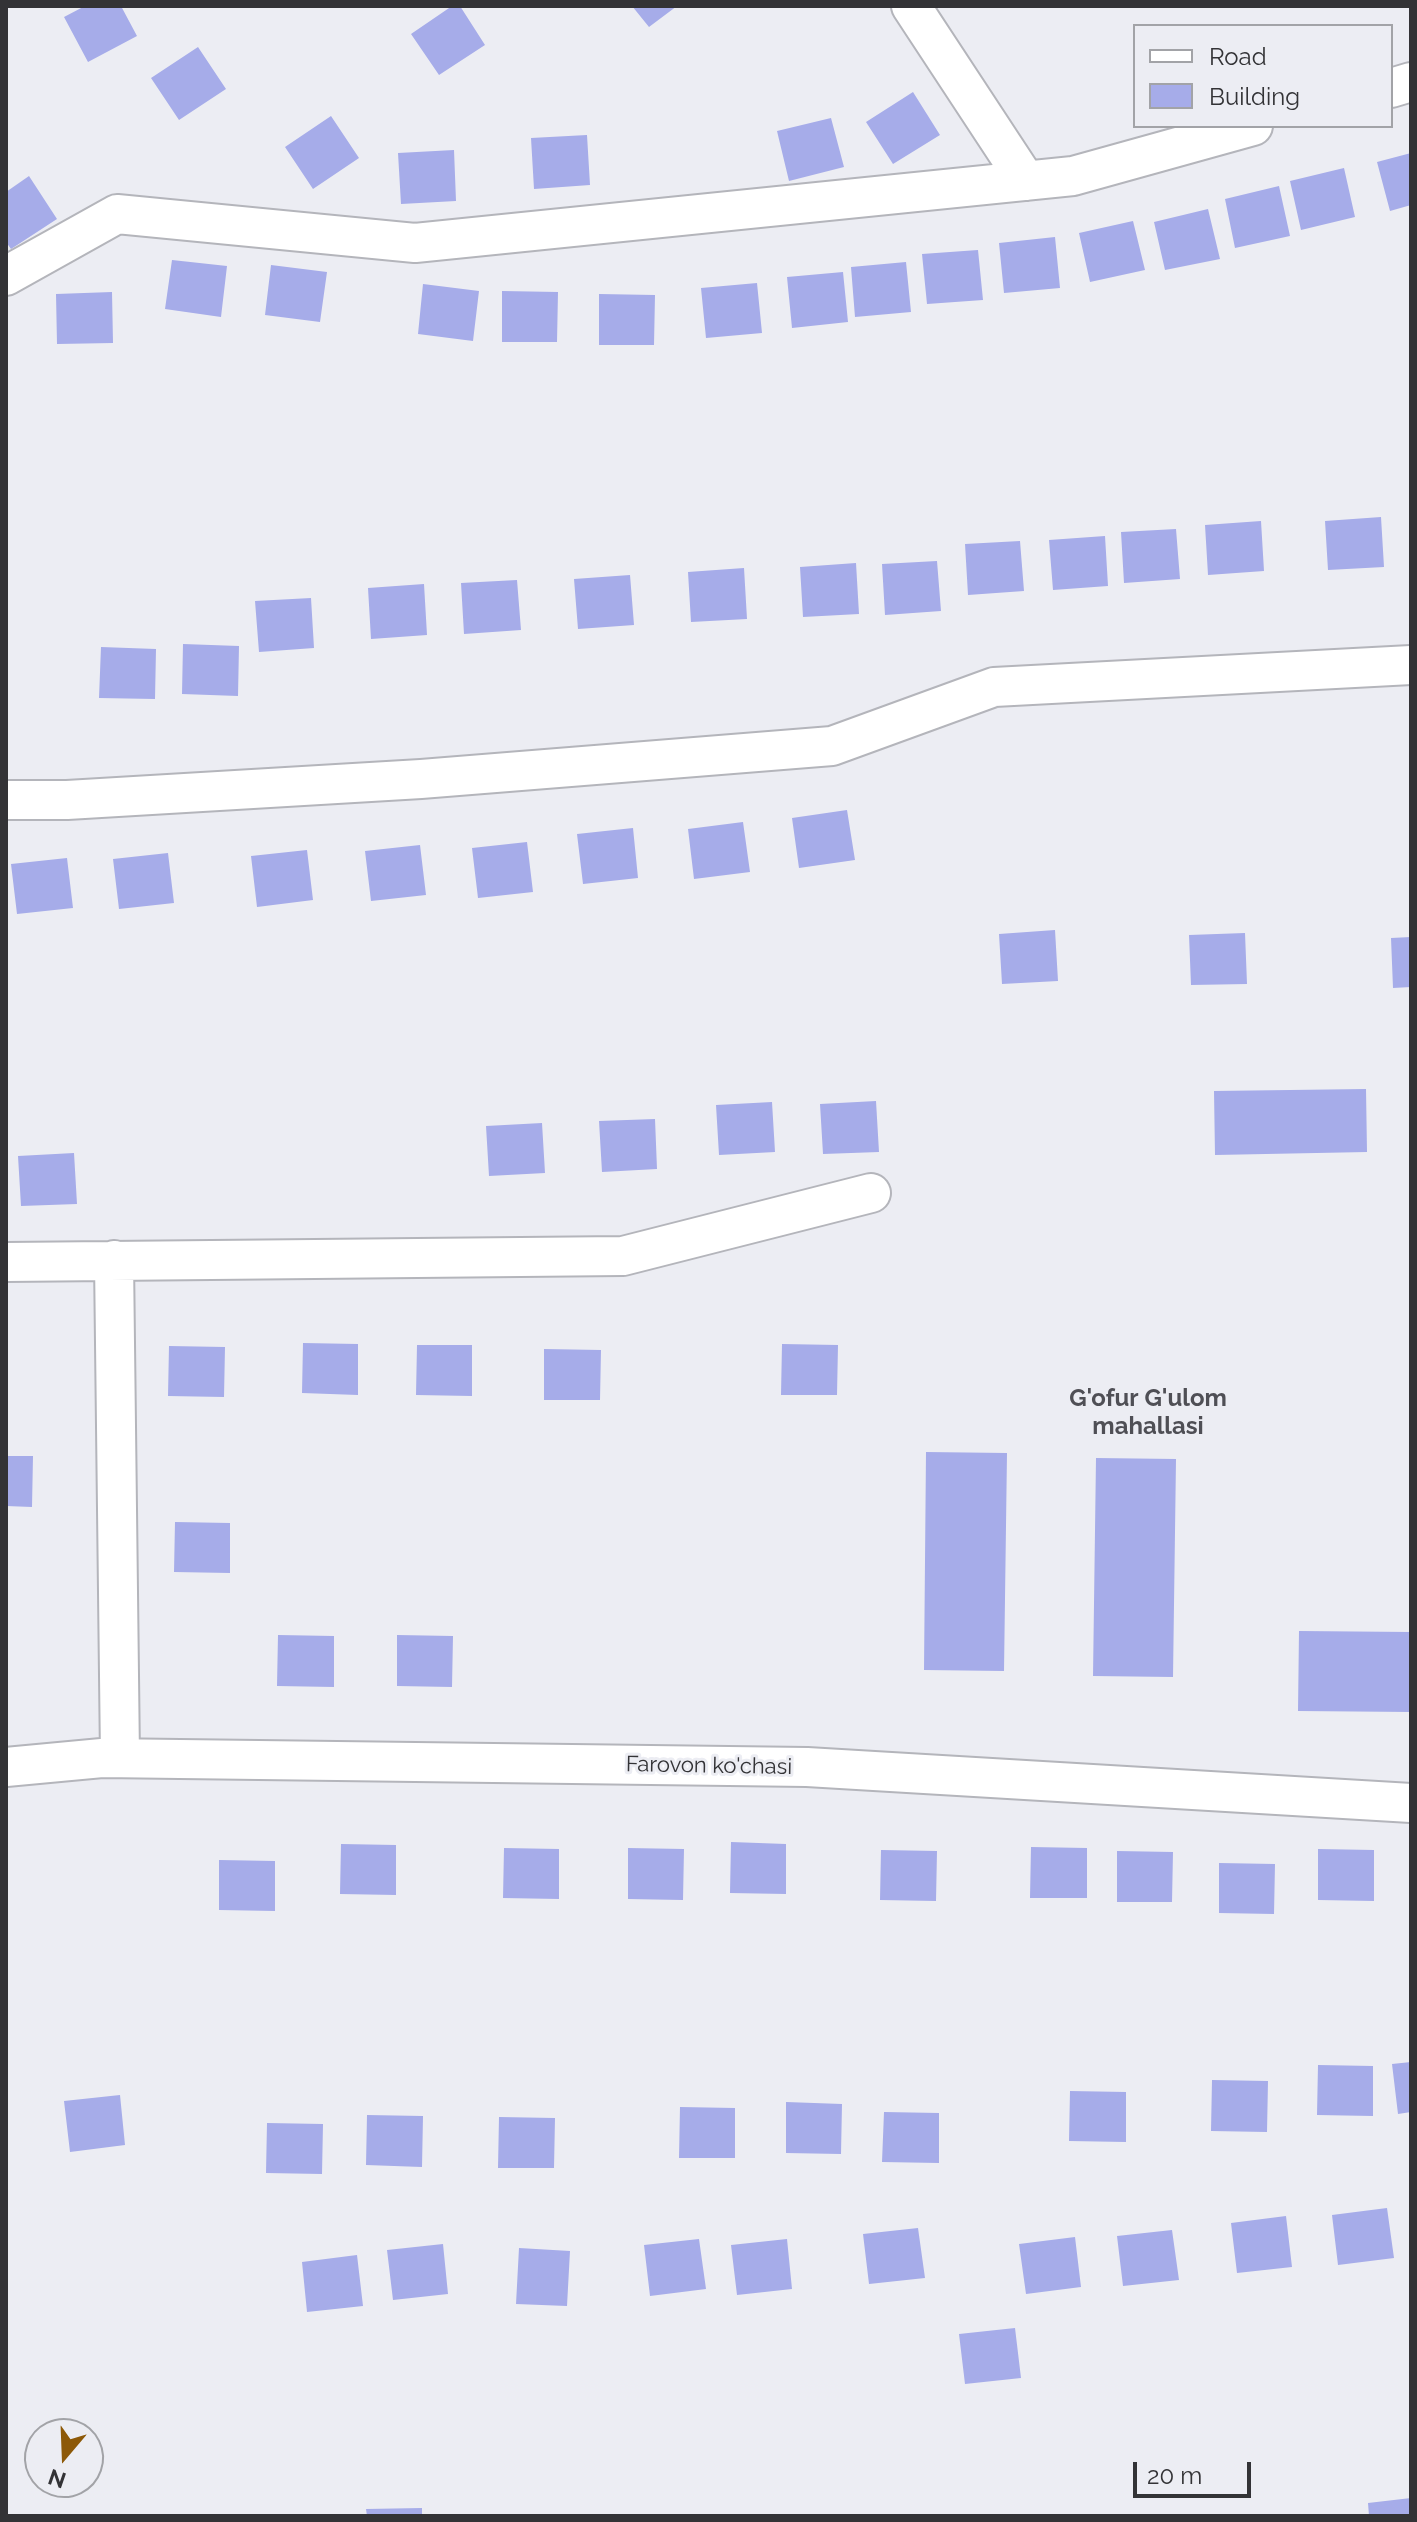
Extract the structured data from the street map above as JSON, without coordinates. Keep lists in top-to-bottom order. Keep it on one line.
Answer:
{"streets":{"street":["Farovon ko'chasi"]},"districts":["G'ofur G'ulom mahallasi"],"legend":["Road","Building"],"scale_bar":"20 m","north":"bottom"}
